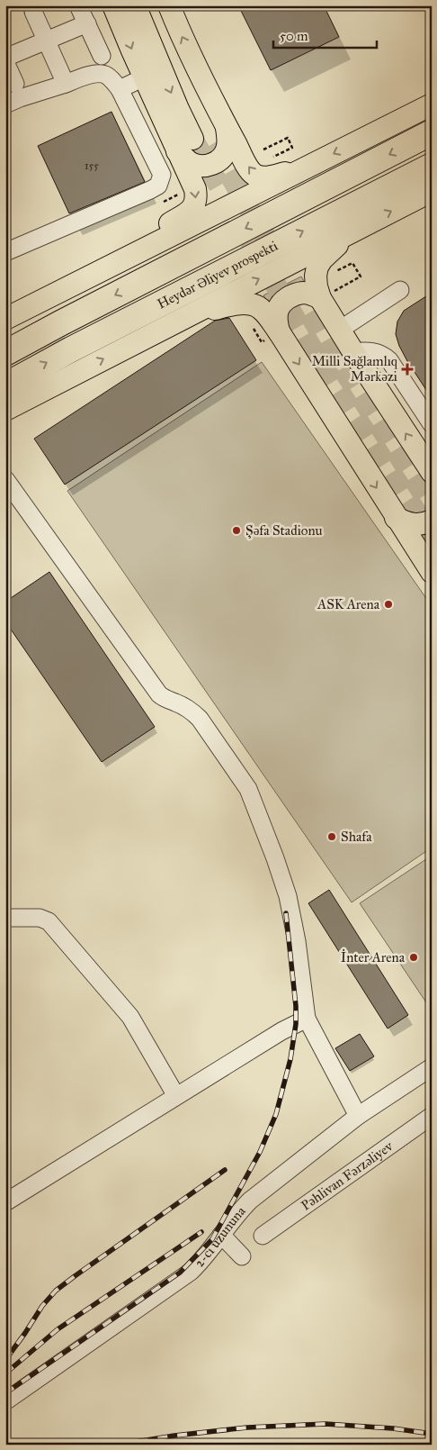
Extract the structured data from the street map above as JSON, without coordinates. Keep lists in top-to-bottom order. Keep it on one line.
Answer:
{"streets":{"highway":["Heydər Əliyev prospekti"],"street":["Pəhlivan Fərzəliyev","2-ci uzununa"]},"places":{"health":["Milli Sağlamlıq Mərkəzi"],"other":["Şəfa Stadionu","ASK Arena","Shafa","İnter Arena"]},"house_numbers":["155"],"scale_bar":"50 m"}
